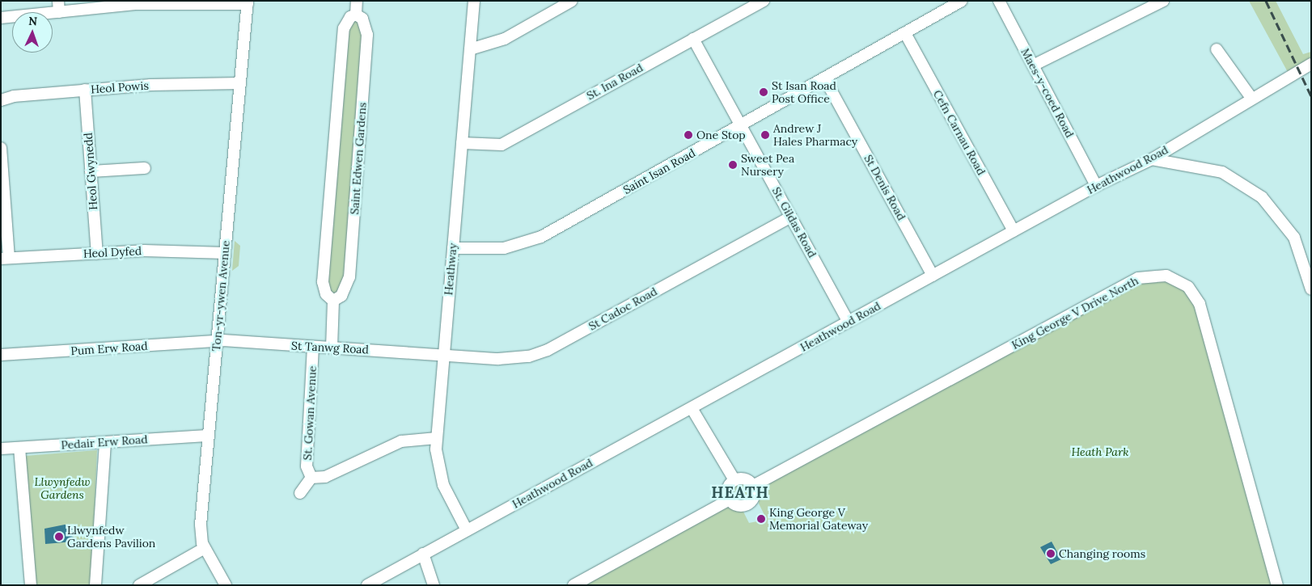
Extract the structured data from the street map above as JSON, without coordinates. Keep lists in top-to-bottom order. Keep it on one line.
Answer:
{"streets":{"street":["St. Ina Road","Heol Powis","Maes-y-coed Road","Cefn Carnau Road","Saint Edwen Gardens","Heathwood Road","Heol Gwynedd","Saint Isan Road","St Denis Road","St. Gildas Road","Heol Dyfed","Heathway","Ton-yr-ywen Avenue","St Cadoc Road","King George V Drive North","St Tanwg Road","Pum Erw Road","St. Gowan Avenue","Pedair Erw Road"]},"crossings":[["St. Ina Road","St. Gildas Road"],["St. Ina Road","Heathway"],["Heol Powis","Heol Gwynedd"],["Heol Powis","Ton-yr-ywen Avenue"],["Maes-y-coed Road","Heathwood Road"],["Cefn Carnau Road","Heathwood Road"],["Cefn Carnau Road","Saint Isan Road"],["Heathwood Road","St Denis Road"],["Heathwood Road","St. Gildas Road"],["Heathwood Road","Heathway"],["Heol Gwynedd","Heol Dyfed"],["Saint Isan Road","St Denis Road"],["Saint Isan Road","St. Gildas Road"],["Saint Isan Road","Heathway"],["St. Gildas Road","St Cadoc Road"],["Heol Dyfed","Ton-yr-ywen Avenue"],["Heathway","St Cadoc Road"],["Heathway","St Tanwg Road"],["Ton-yr-ywen Avenue","St Tanwg Road"],["Ton-yr-ywen Avenue","Pum Erw Road"],["Ton-yr-ywen Avenue","Pedair Erw Road"],["St Cadoc Road","St Tanwg Road"],["St Tanwg Road","Pum Erw Road"],["St Tanwg Road","St. Gowan Avenue"]],"districts":["HEATH"],"parks":["Heath Park","Llwynfedw Gardens"],"places":["St Isan Road Post Office","One Stop","Andrew J Hales Pharmacy","Sweet Pea Nursery","King George V Memorial Gateway","Llwynfedw Gardens Pavilion","Changing rooms"],"north":"top"}
